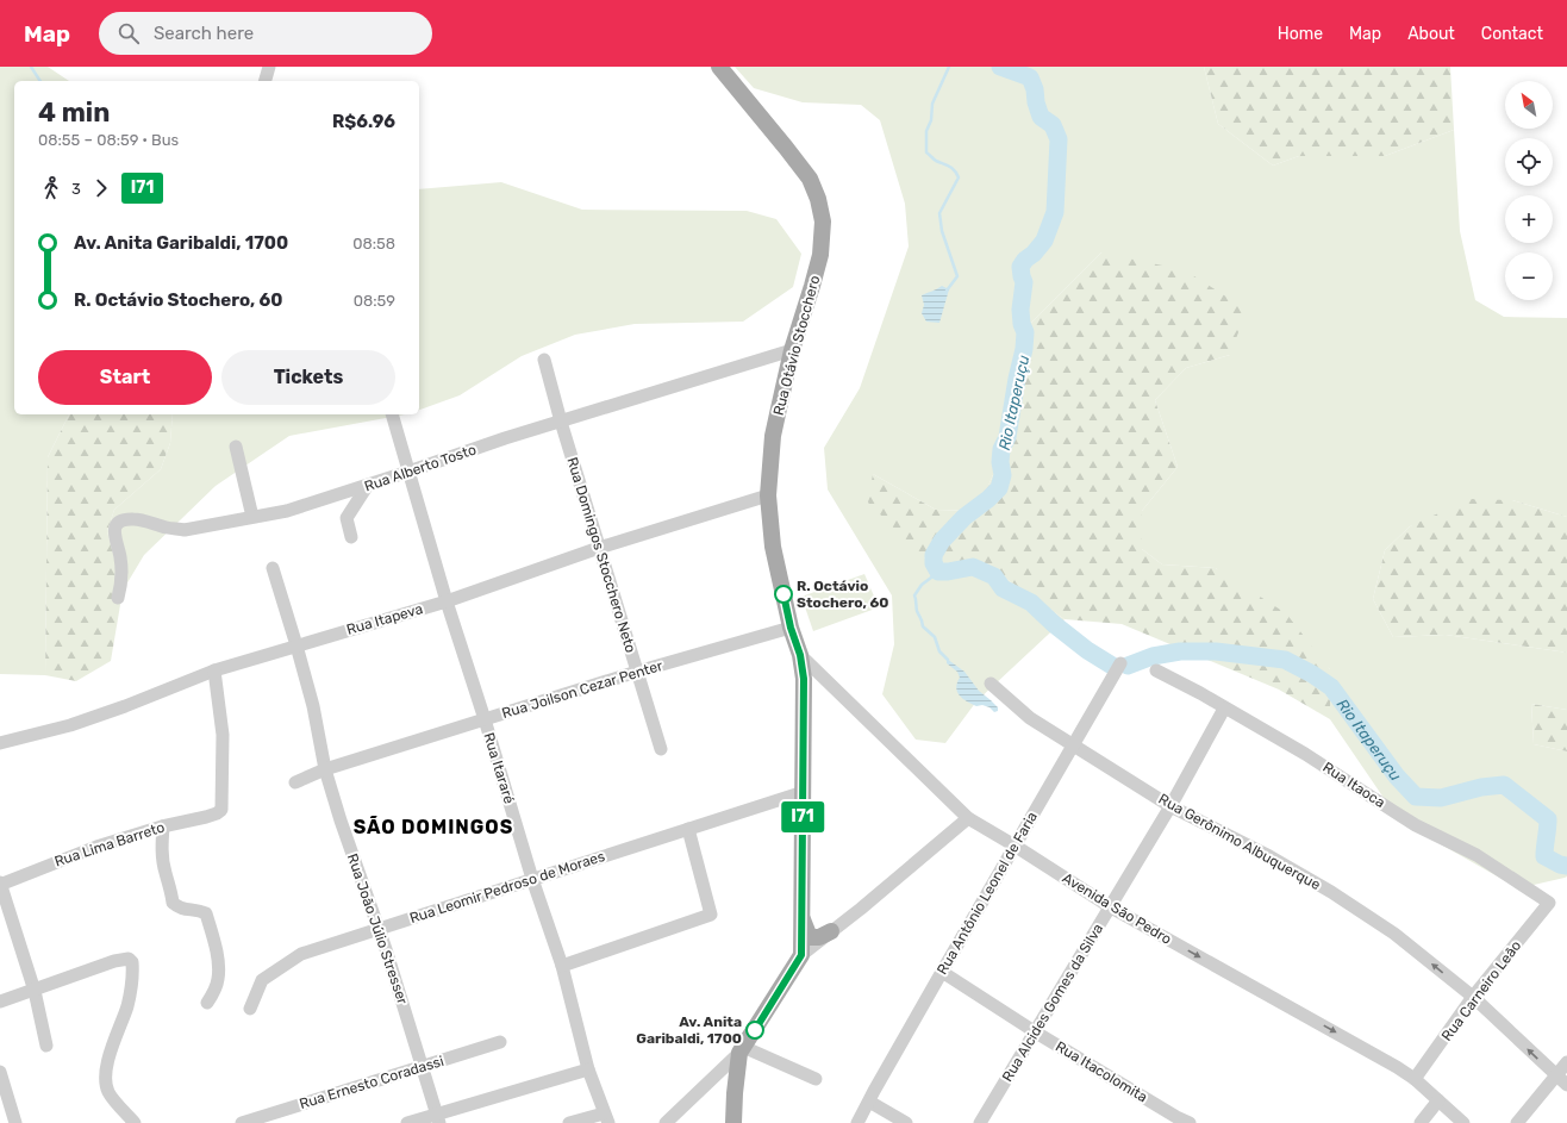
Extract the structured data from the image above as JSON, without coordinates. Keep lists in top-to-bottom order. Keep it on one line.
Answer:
{"streets":{"main road":["Rua Otávio Stocchero"],"street":["Rua Alberto Tosto","Rua Domingos Stocchero Neto","Rua Itapeva","Rua Joilson Cezar Penter","Rua Itararé","Rua Itaoca","Rua Gerônimo Albuquerque","Rua Lima Barreto","Rua Leomir Pedroso de Moraes","Rua Antônio Leonel de Faria","Avenida São Pedro","Rua João Júlio Stresser","Rua Carneiro Leão","Rua Alcides Gomes da Silva","Rua Itacolomita","Rua Ernesto Coradassi"]},"crossings":[["Rua Otávio Stocchero","Rua Alberto Tosto"],["Rua Otávio Stocchero","Rua Itapeva"],["Rua Otávio Stocchero","Rua Joilson Cezar Penter"],["Rua Otávio Stocchero","Rua Leomir Pedroso de Moraes"],["Rua Otávio Stocchero","Avenida São Pedro"],["Rua Alberto Tosto","Rua Domingos Stocchero Neto"],["Rua Alberto Tosto","Rua Itararé"],["Rua Domingos Stocchero Neto","Rua Itapeva"],["Rua Domingos Stocchero Neto","Rua Joilson Cezar Penter"],["Rua Itapeva","Rua Itararé"],["Rua Itapeva","Rua Lima Barreto"],["Rua Itapeva","Rua João Júlio Stresser"],["Rua Joilson Cezar Penter","Rua Itararé"],["Rua Joilson Cezar Penter","Rua João Júlio Stresser"],["Rua Itararé","Rua Leomir Pedroso de Moraes"],["Rua Itaoca","Rua Carneiro Leão"],["Rua Itaoca","Rua Alcides Gomes da Silva"],["Rua Gerônimo Albuquerque","Rua Antônio Leonel de Faria"],["Rua Gerônimo Albuquerque","Rua Carneiro Leão"],["Rua Gerônimo Albuquerque","Rua Alcides Gomes da Silva"],["Rua Leomir Pedroso de Moraes","Rua João Júlio Stresser"],["Rua Antônio Leonel de Faria","Avenida São Pedro"],["Rua Antônio Leonel de Faria","Rua Itacolomita"],["Avenida São Pedro","Rua Carneiro Leão"],["Avenida São Pedro","Rua Alcides Gomes da Silva"],["Rua João Júlio Stresser","Rua Ernesto Coradassi"],["Rua Alcides Gomes da Silva","Rua Itacolomita"]],"one_way":["Rua Gerônimo Albuquerque","Avenida São Pedro"],"districts":["SÃO DOMINGOS"],"water":["Rio Itaperuçu"],"places":["R. Octávio Stochero, 60","Av. Anita Garibaldi, 1700"],"lines":["bus line I71"],"north":"top left","page":{"header":"Map","search":"Search here","nav":["Home","Map","About","Contact"],"on_map":"I71","map_buttons":["+","−"],"heading":["4 min","08:55 – 08:59 · Bus","R$6.96"],"legs":["3","I71"],"list":[{"name":"Av. Anita Garibaldi, 1700","value":"08:58"},{"name":"R. Octávio Stochero, 60","value":"08:59"}],"buttons":["Start","Tickets"]}}
